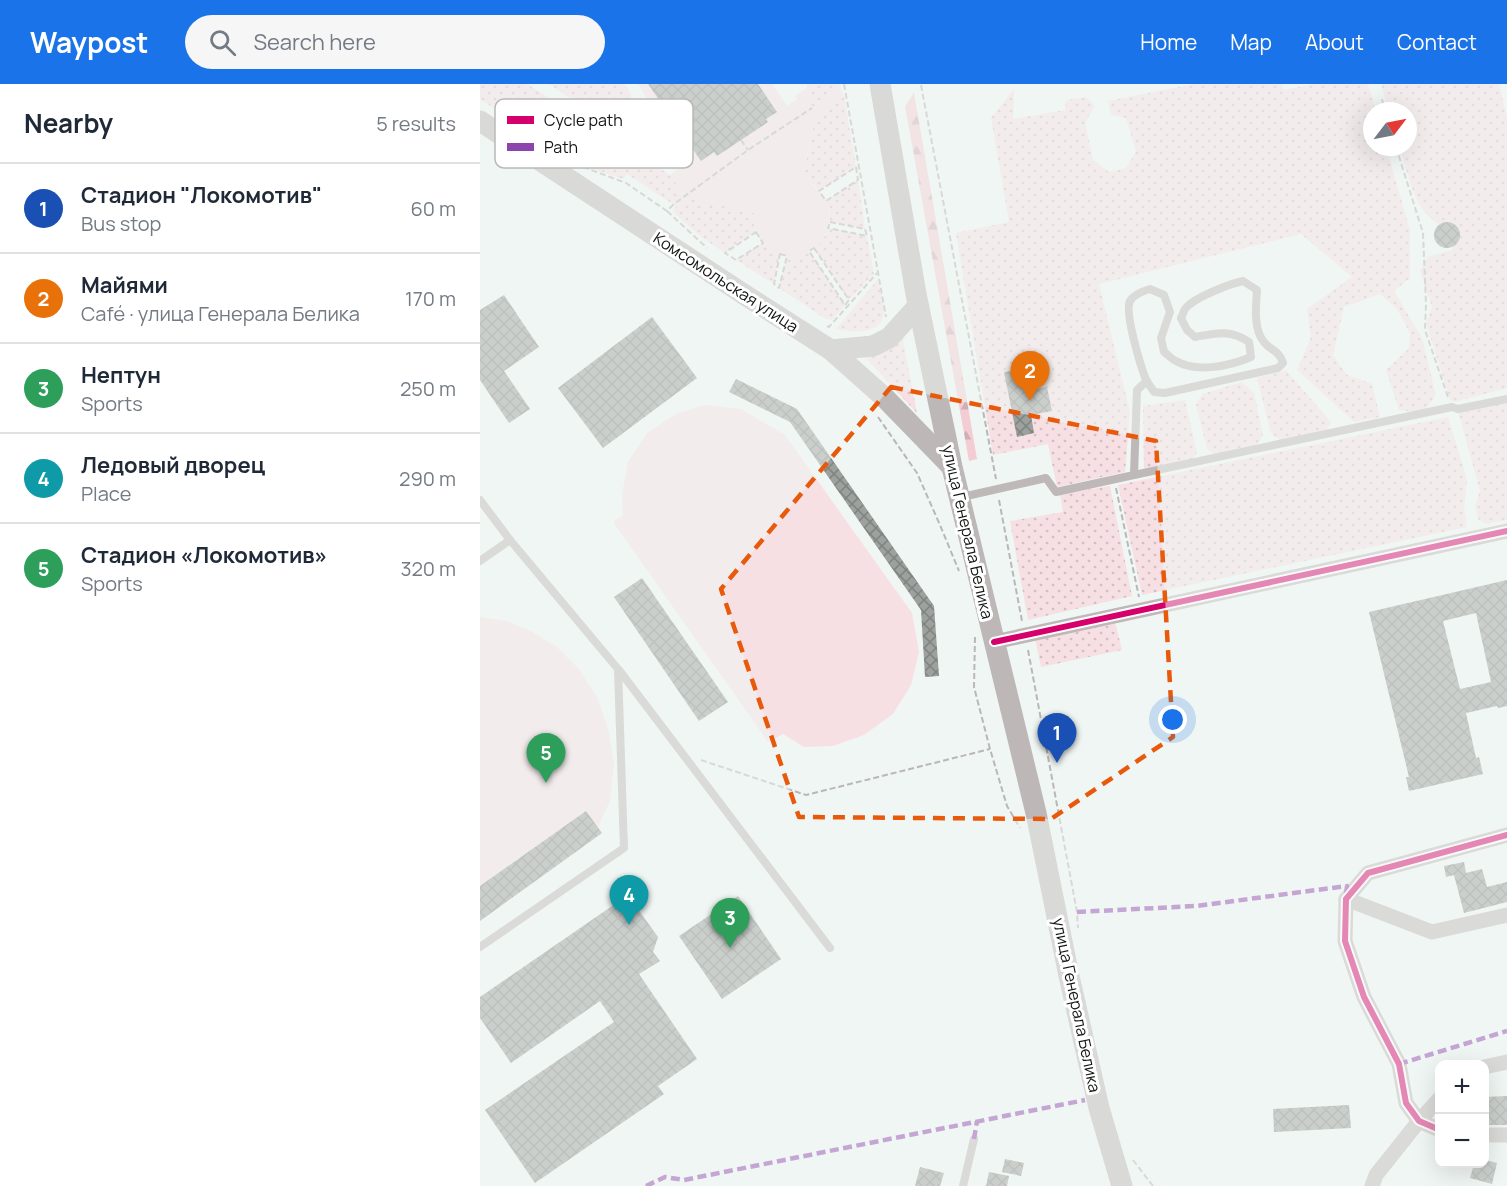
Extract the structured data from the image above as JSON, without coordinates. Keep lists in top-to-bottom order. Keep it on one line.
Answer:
{"streets":{"main road":["Комсомольская улица","улица Генерала Белика"]},"crossings":[["Комсомольская улица","улица Генерала Белика"]],"legend":["Cycle path","Path"],"north":"top right","page":{"header":"Waypost","search":"Search here","nav":["Home","Map","About","Contact"],"heading":["Nearby","5 results"],"list":[{"mark":"1","name":"Стадион \"Локомотив\"","note":"Bus stop","value":"60 m"},{"mark":"2","name":"Майями","note":"Café · улица Генерала Белика","value":"170 m"},{"mark":"3","name":"Нептун","note":"Sports","value":"250 m"},{"mark":"4","name":"Ледовый дворец","note":"Place","value":"290 m"},{"mark":"5","name":"Стадион «Локомотив»","note":"Sports","value":"320 m"}],"pins":["2","1","5","4","3"],"map_buttons":["+","−"]}}
